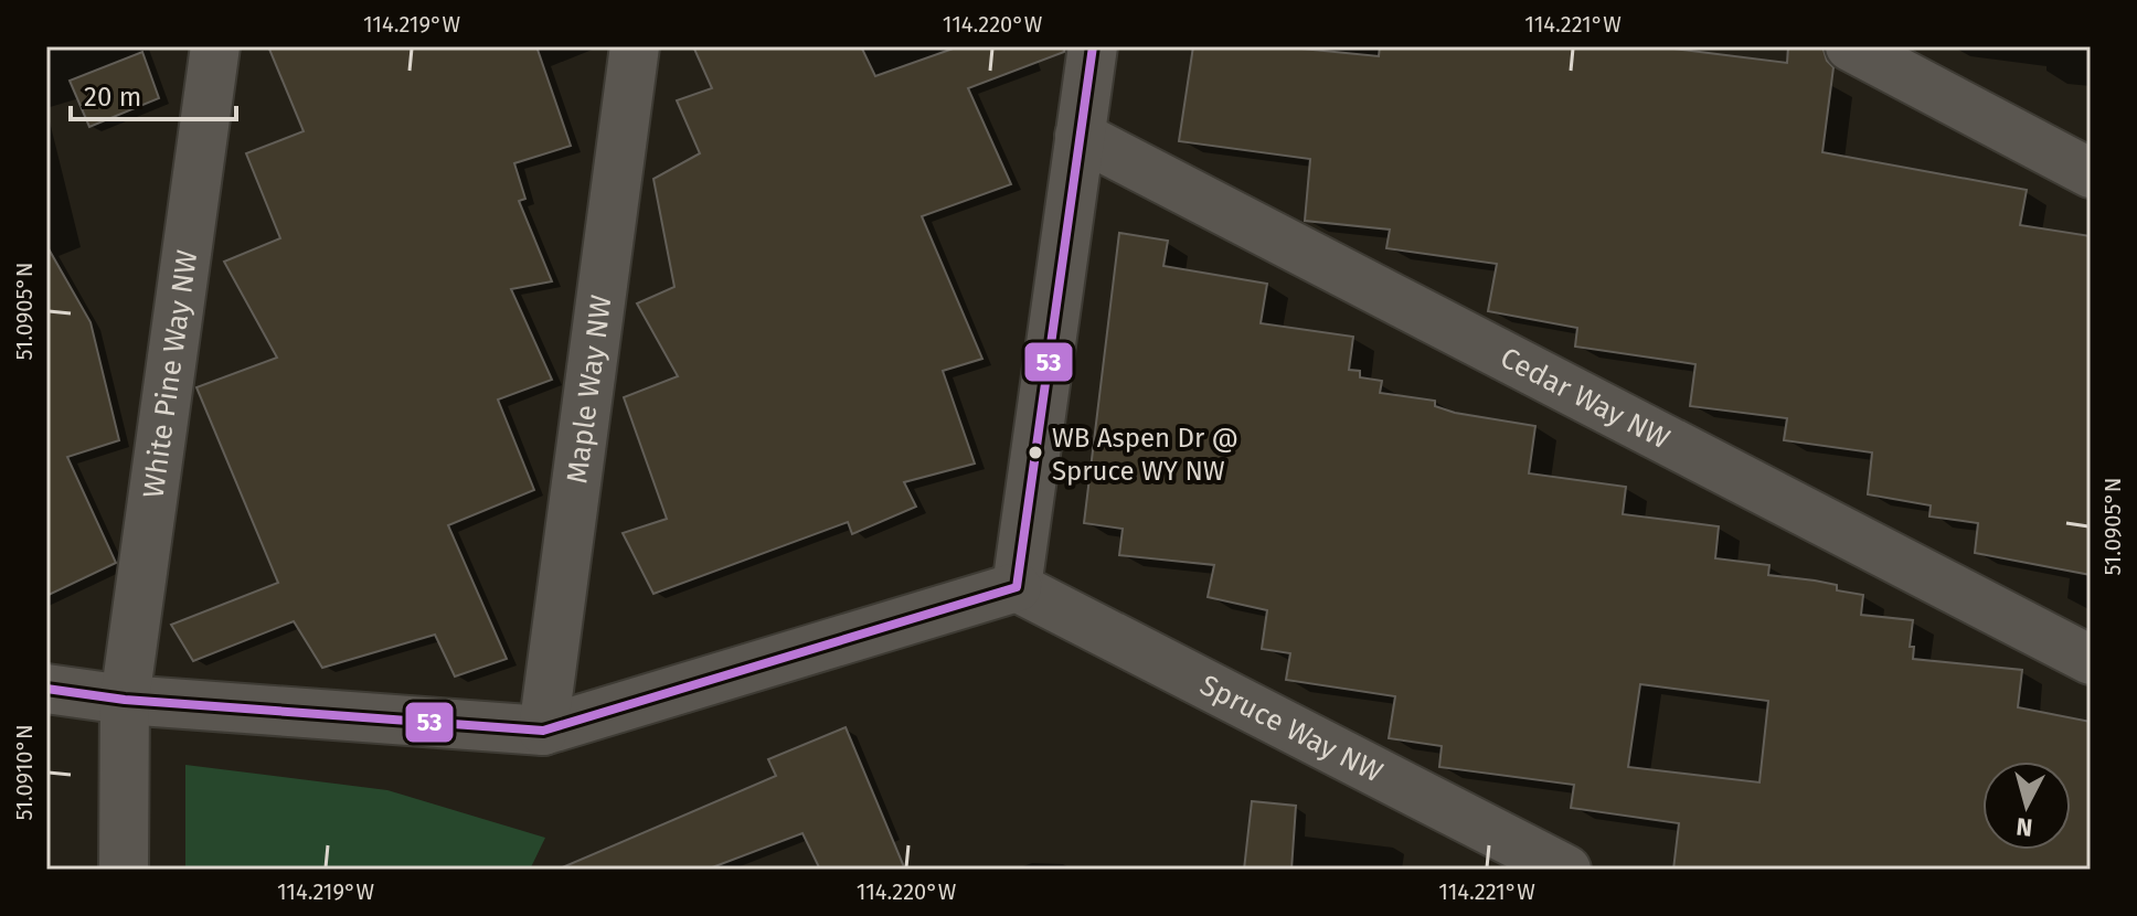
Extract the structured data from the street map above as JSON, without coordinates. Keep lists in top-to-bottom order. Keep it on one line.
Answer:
{"streets":{"lane":["White Pine Way NW","Maple Way NW","Cedar Way NW","Spruce Way NW"]},"places":["WB Aspen Dr @ Spruce WY NW"],"lines":["transit line 53"],"scale_bar":"20 m","north":"bottom","coordinates":["114.219°W","114.220°W","114.221°W","51.0905°N","51.0910°N"]}
